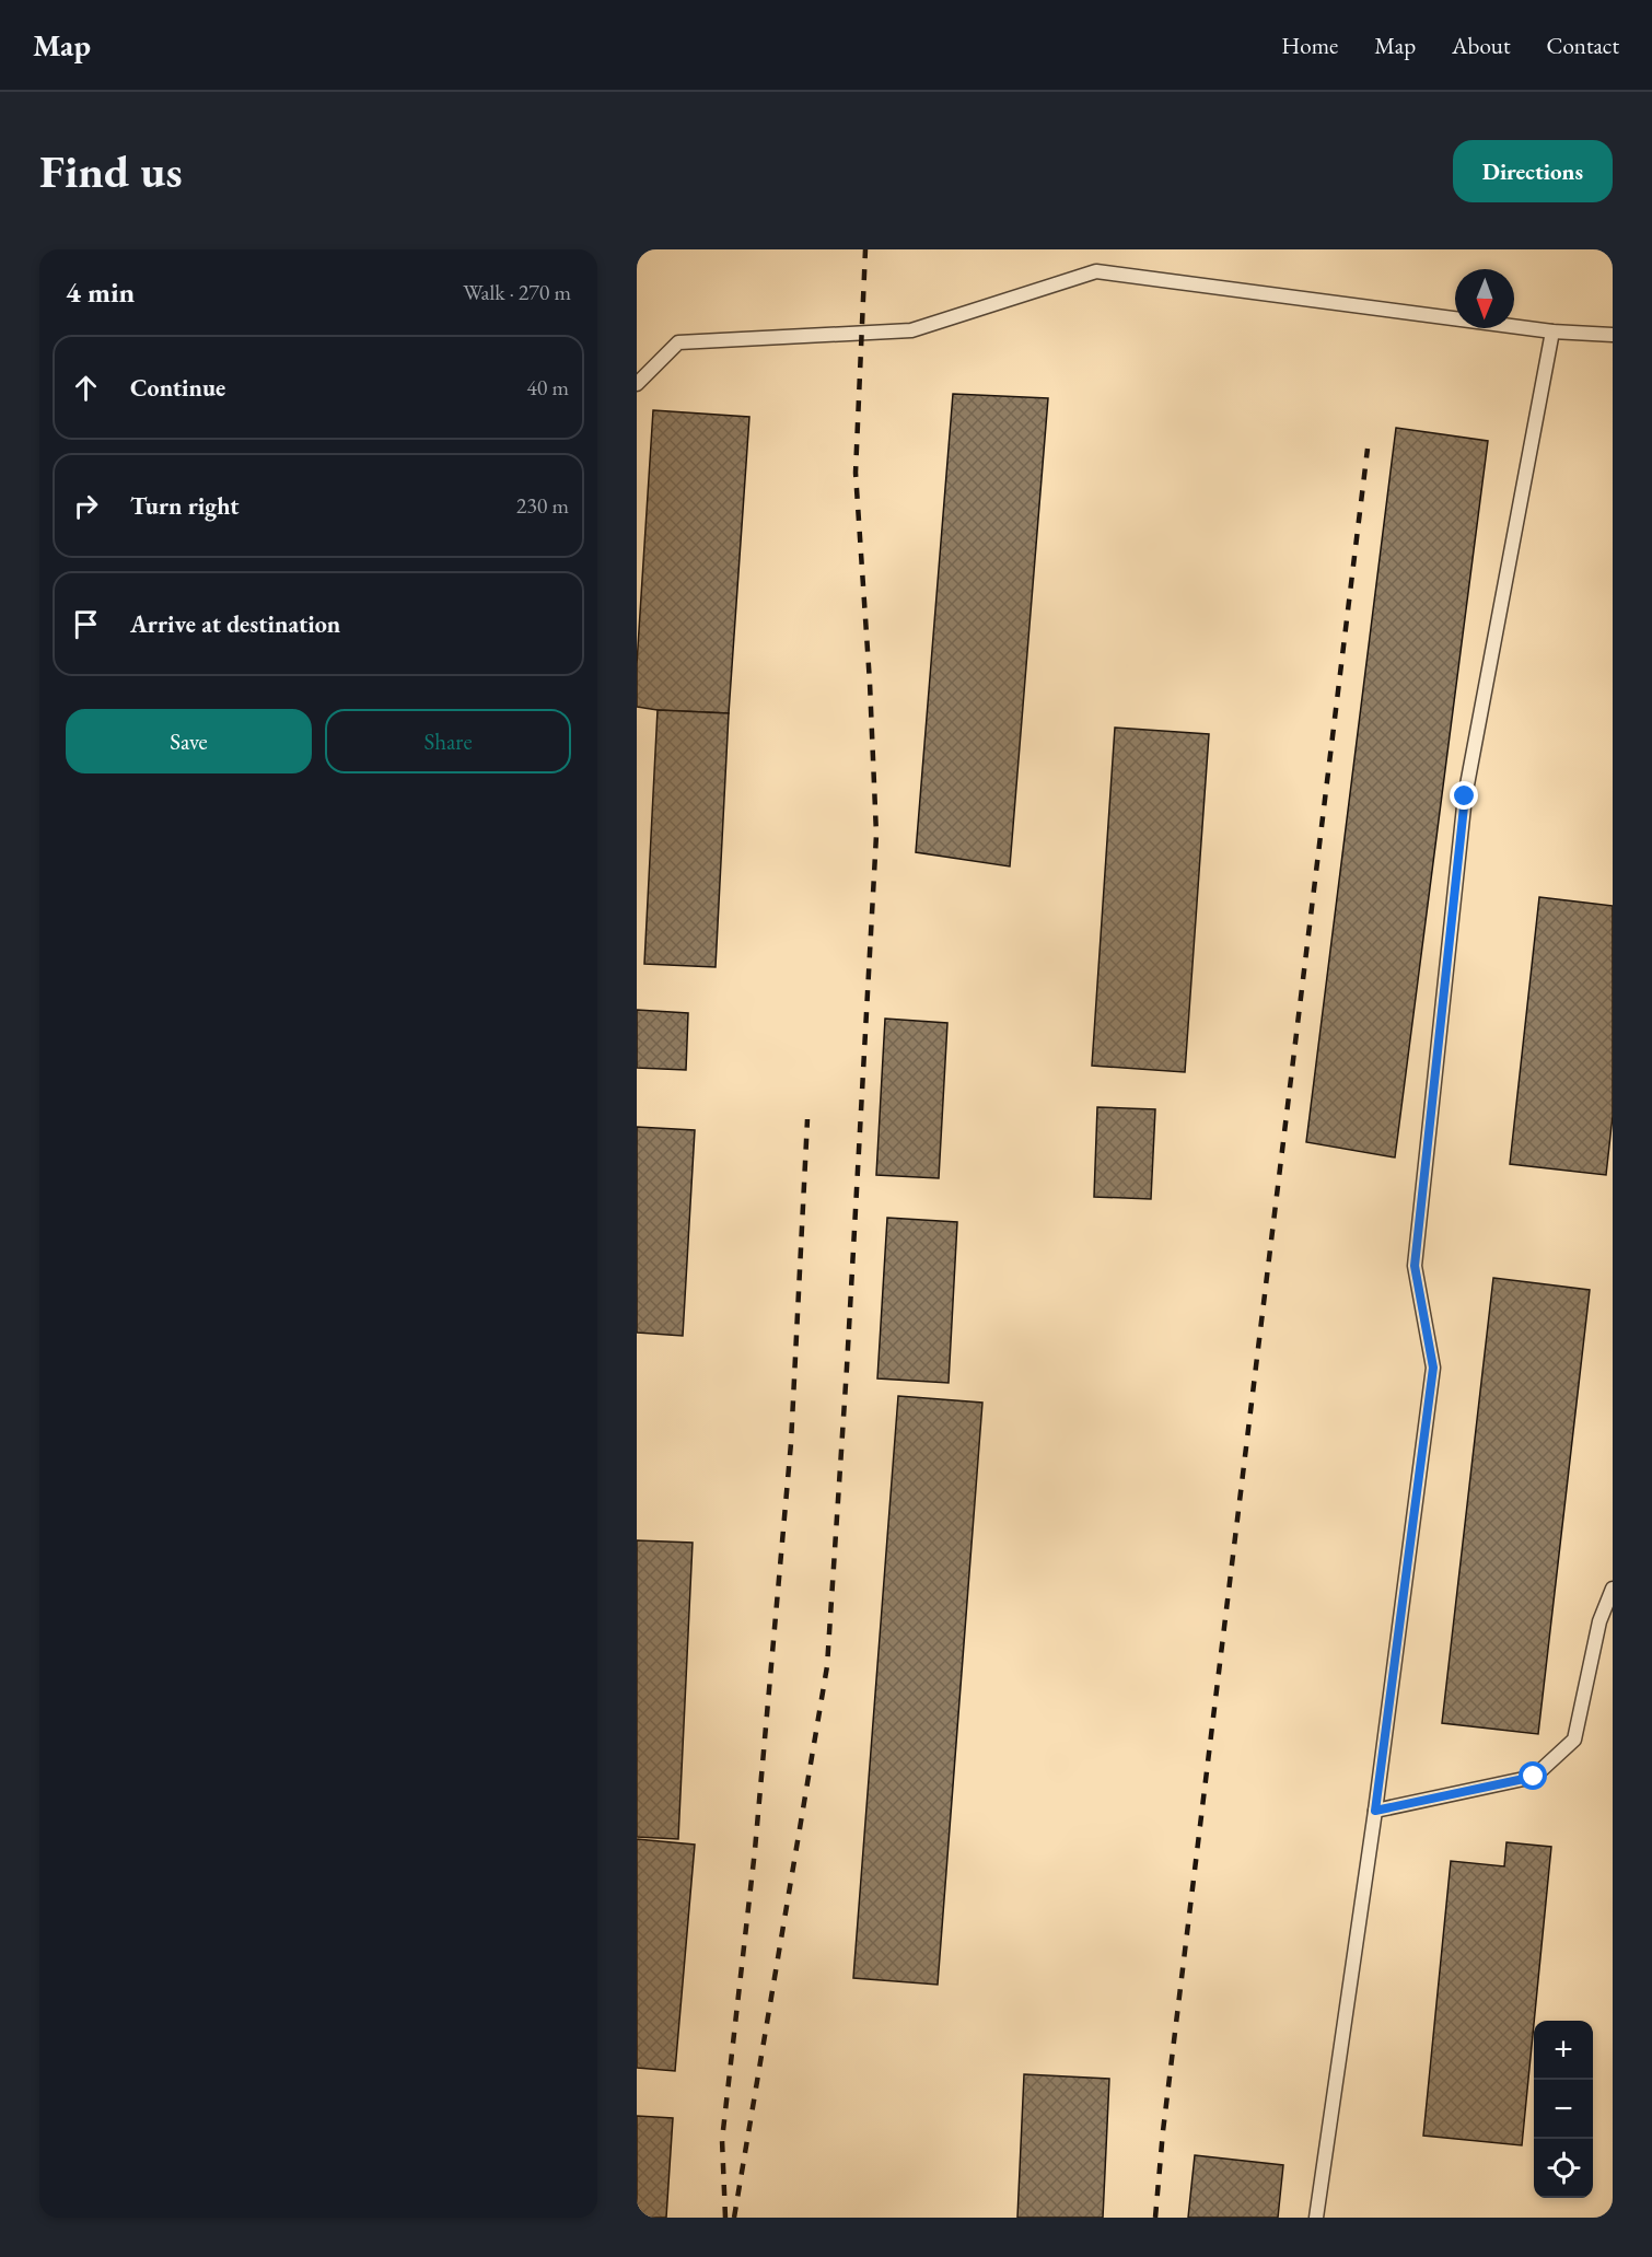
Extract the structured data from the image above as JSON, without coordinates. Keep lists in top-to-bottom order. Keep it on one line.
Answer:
{"north":"bottom","page":{"header":"Map","nav":["Home","Map","About","Contact"],"buttons":["Directions",["Save","Share"]],"title":"Find us","heading":["4 min","Walk · 270 m"],"list":[["Continue","40 m"],["Turn right","230 m"],"Arrive at destination"],"map_buttons":["+","−"]}}
